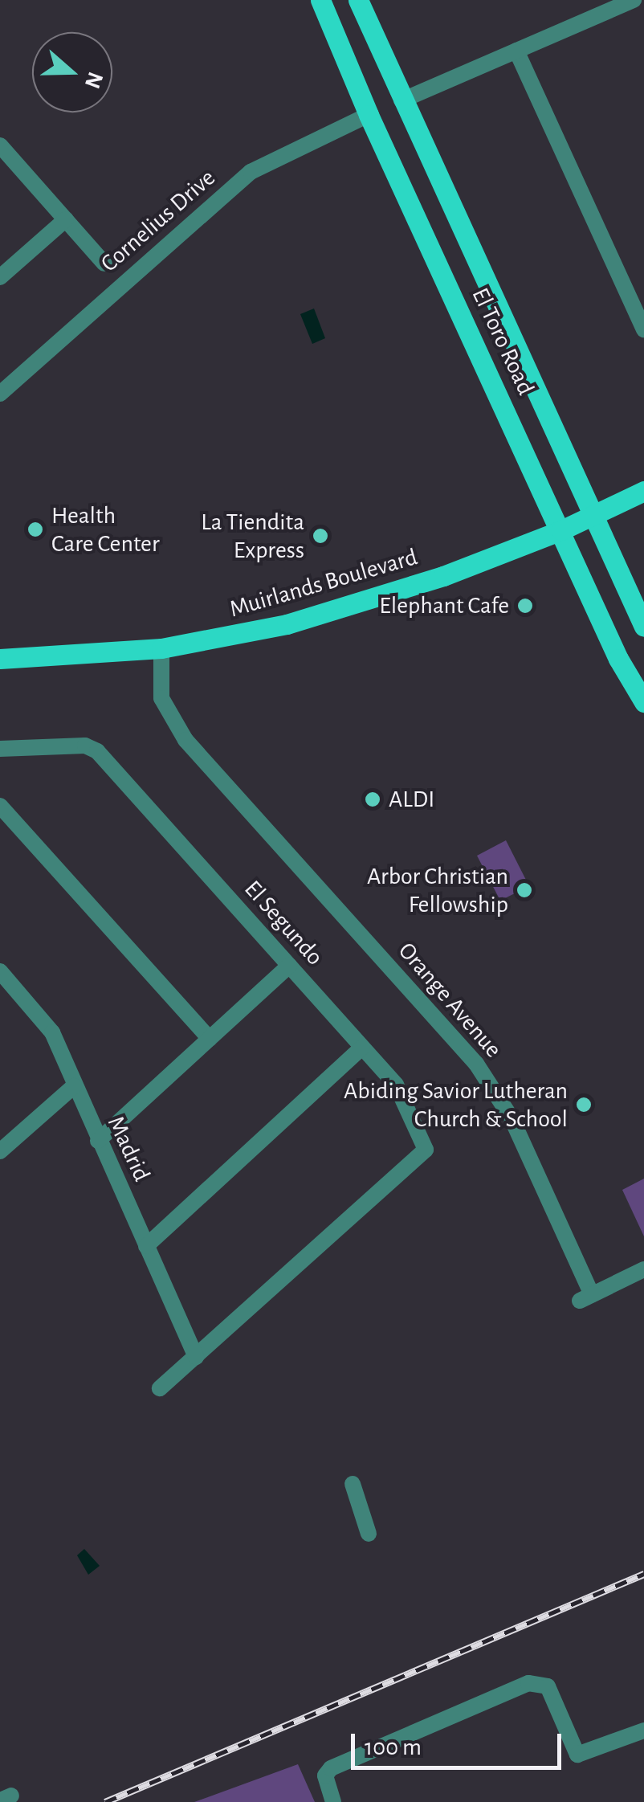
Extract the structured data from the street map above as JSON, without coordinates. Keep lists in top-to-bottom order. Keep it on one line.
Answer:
{"streets":{"main road":["El Toro Road","Muirlands Boulevard"],"street":["Cornelius Drive","El Segundo","Orange Avenue","Madrid"]},"crossings":[["Cornelius Drive","El Toro Road"],["El Toro Road","Muirlands Boulevard"],["Muirlands Boulevard","Orange Avenue"],["El Segundo","Madrid"]],"places":["Health Care Center","La Tiendita Express","Elephant Cafe","ALDI","Arbor Christian Fellowship","Abiding Savior Lutheran Church & School"],"scale_bar":"100 m","north":"right"}
